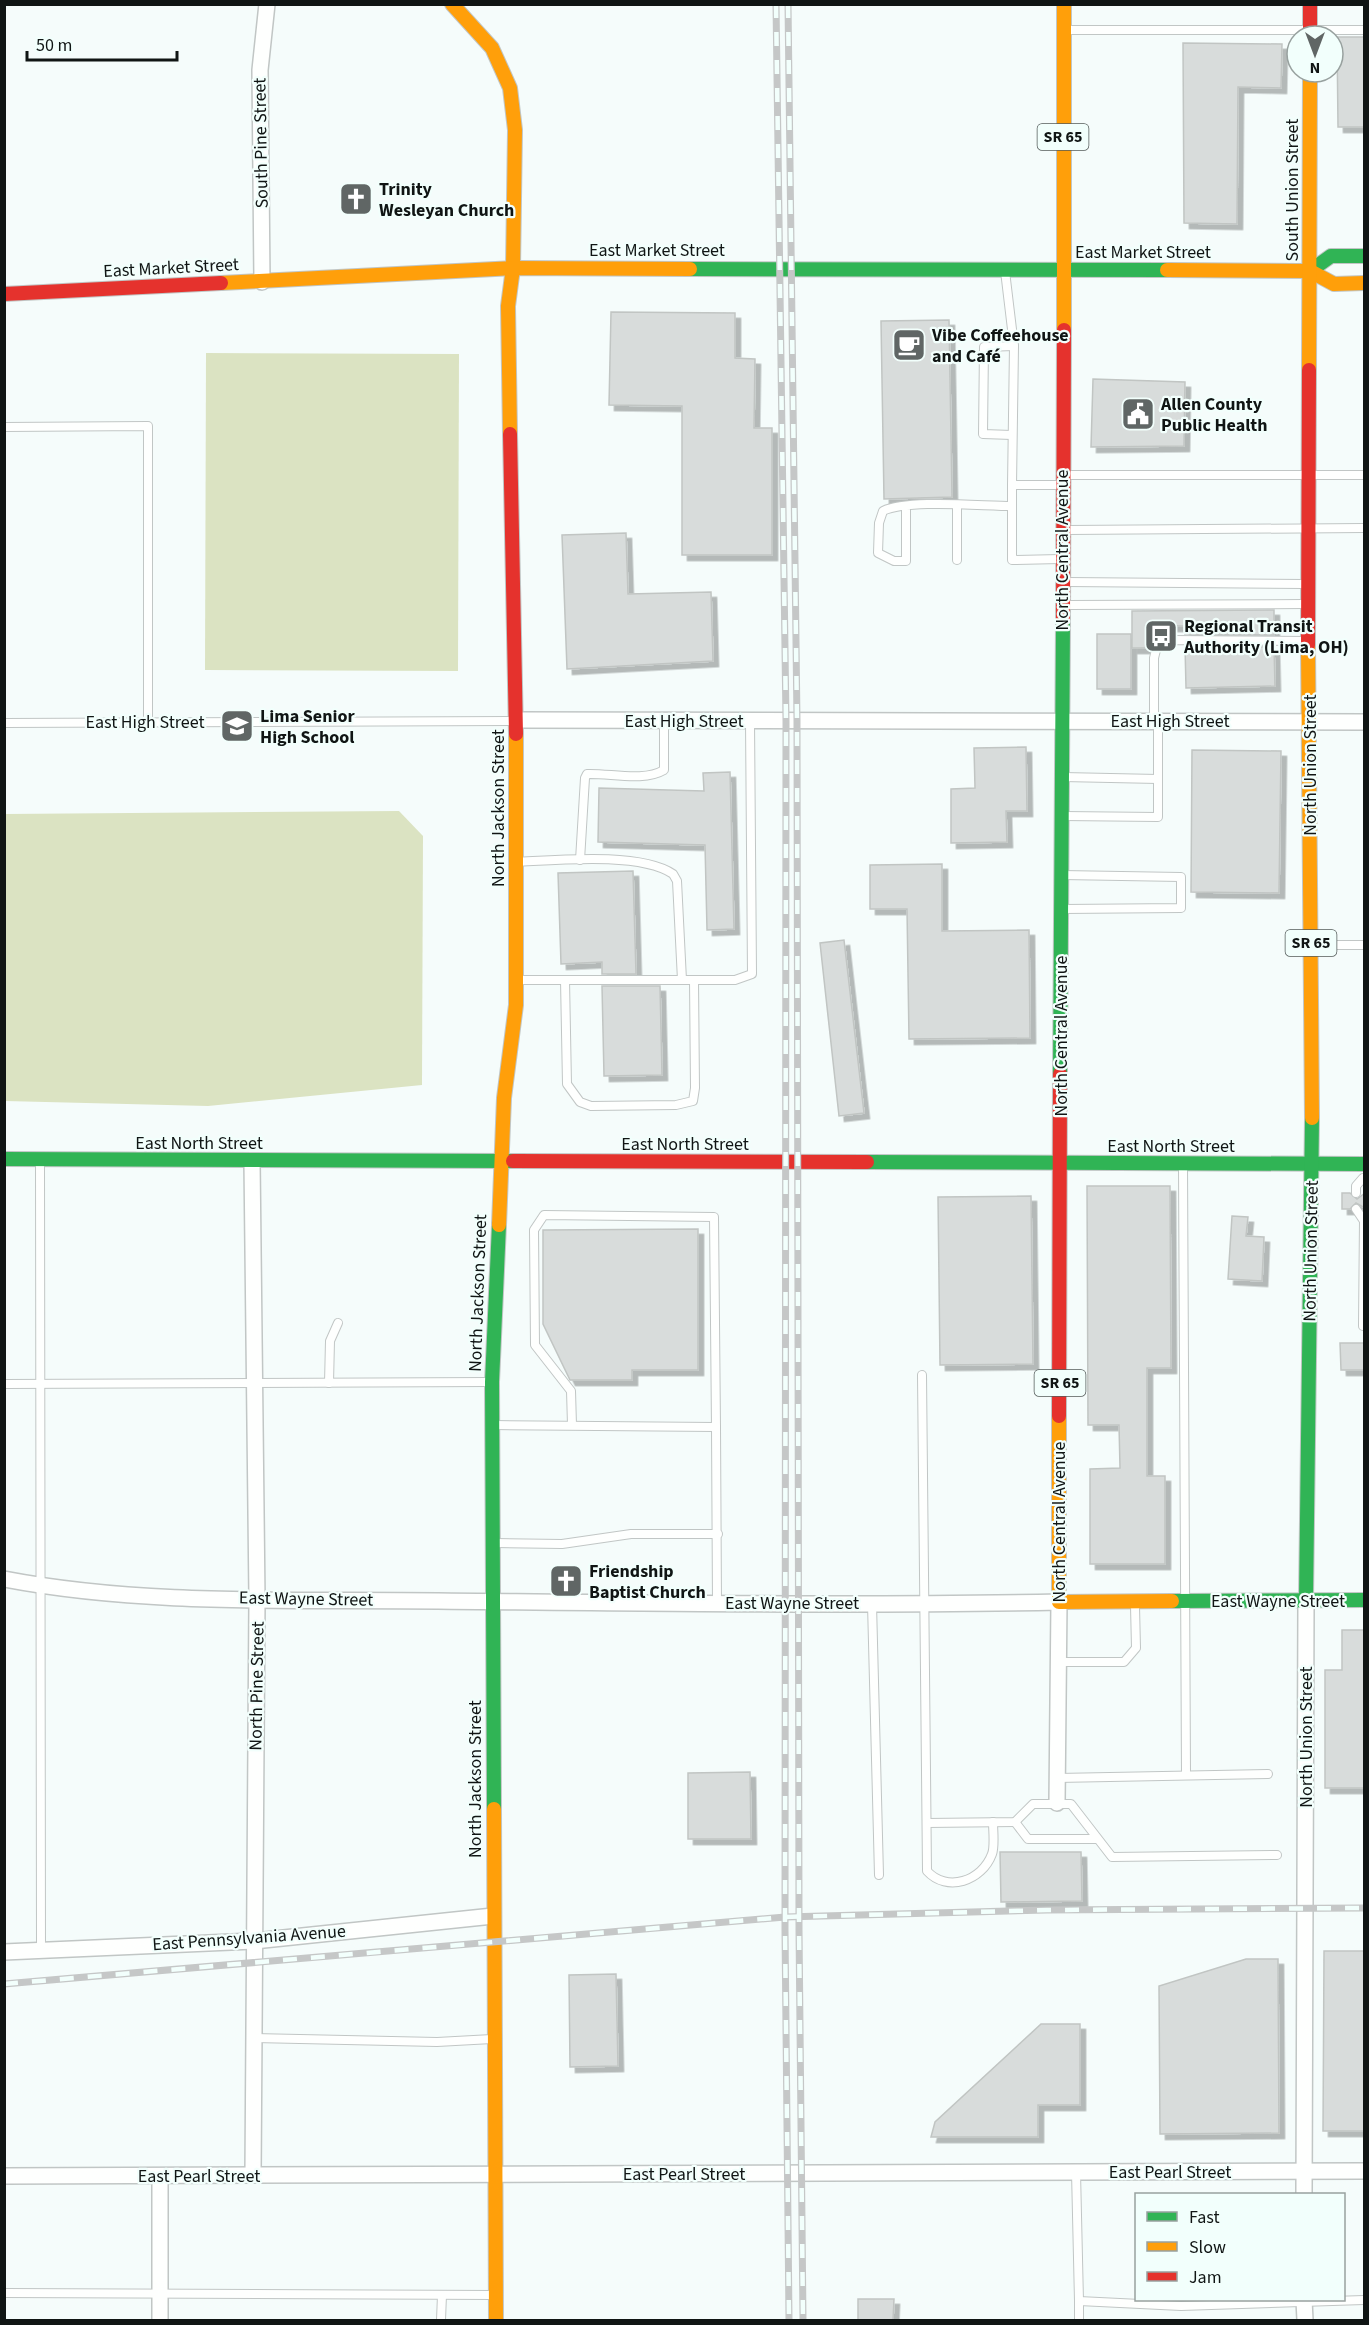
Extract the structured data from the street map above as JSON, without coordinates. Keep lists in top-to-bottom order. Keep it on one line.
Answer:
{"streets":{"main road":["SR 65","South Union Street","East Market Street","North Central Avenue","North Union Street","North Jackson Street","East North Street","East Wayne Street"],"street":["South Pine Street","East High Street","North Pine Street","East Pennsylvania Avenue","East Pearl Street"]},"crossings":[["SR 65","East Market Street"],["SR 65","North Central Avenue"],["South Pine Street","East Market Street"],["South Union Street","East Market Street"],["South Union Street","North Union Street"],["East Market Street","North Central Avenue"],["East Market Street","North Jackson Street"],["North Central Avenue","East High Street"],["North Central Avenue","East North Street"],["North Central Avenue","East Wayne Street"],["East High Street","North Union Street"],["East High Street","North Jackson Street"],["North Union Street","East North Street"],["North Union Street","East Wayne Street"],["North Union Street","East Pearl Street"],["North Jackson Street","East North Street"],["North Jackson Street","East Wayne Street"],["North Jackson Street","East Pennsylvania Avenue"],["North Jackson Street","East Pearl Street"],["East North Street","North Pine Street"],["East Wayne Street","North Pine Street"],["North Pine Street","East Pennsylvania Avenue"],["North Pine Street","East Pearl Street"]],"places":{"church":["Trinity Wesleyan Church","Friendship Baptist Church"],"cafe":["Vibe Coffeehouse and Café"],"public building":["Allen County Public Health"],"bus stop":["Regional Transit Authority (Lima, OH)"],"school or university":["Lima Senior High School"]},"legend":["Fast","Slow","Jam"],"scale_bar":"50 m","north":"bottom"}
